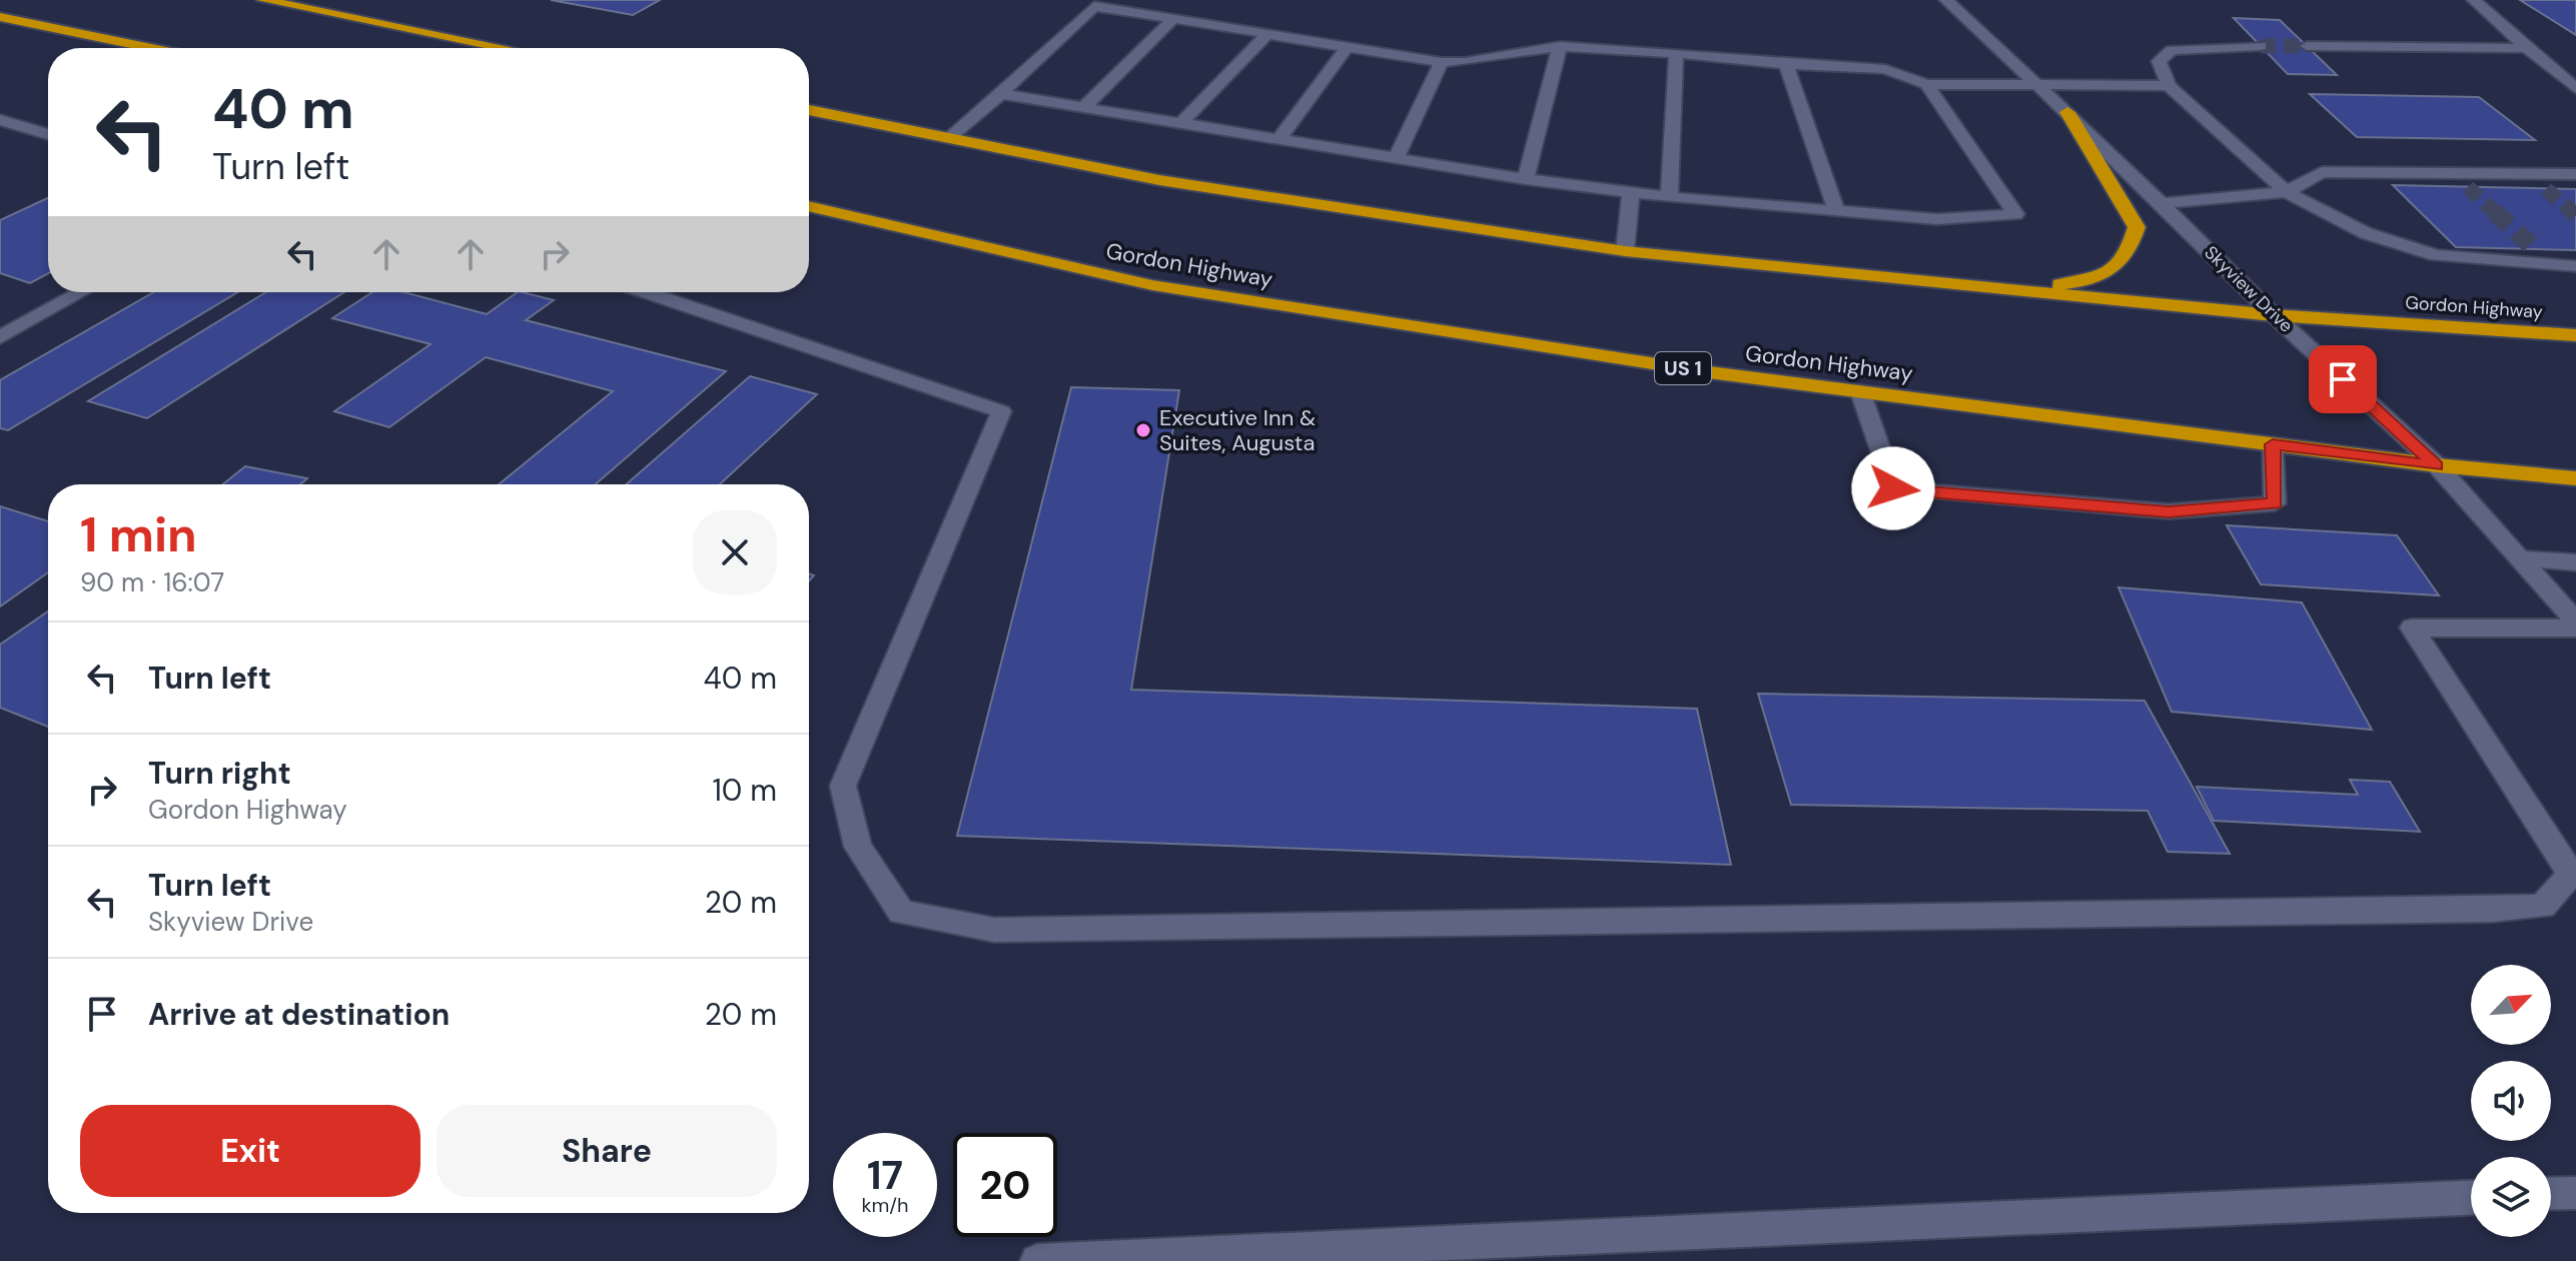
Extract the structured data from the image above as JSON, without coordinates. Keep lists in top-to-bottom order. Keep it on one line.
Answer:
{"streets":{"highway":["Gordon Highway","US 1"],"street":["Skyview Drive"]},"crossings":[["Gordon Highway","Skyview Drive"]],"places":["Executive Inn & Suites, Augusta"],"north":"top right","page":{"turn":["40 m","Turn left"],"heading":["1 min","90 m · 16:07"],"list":[{"name":"Turn left","value":"40 m"},{"name":"Turn right","note":"Gordon Highway","value":"10 m"},{"name":"Turn left","note":"Skyview Drive","value":"20 m"},{"name":"Arrive at destination","value":"20 m"}],"buttons":["Exit","Share"],"speed":"17 km/h","limit":"20"}}
